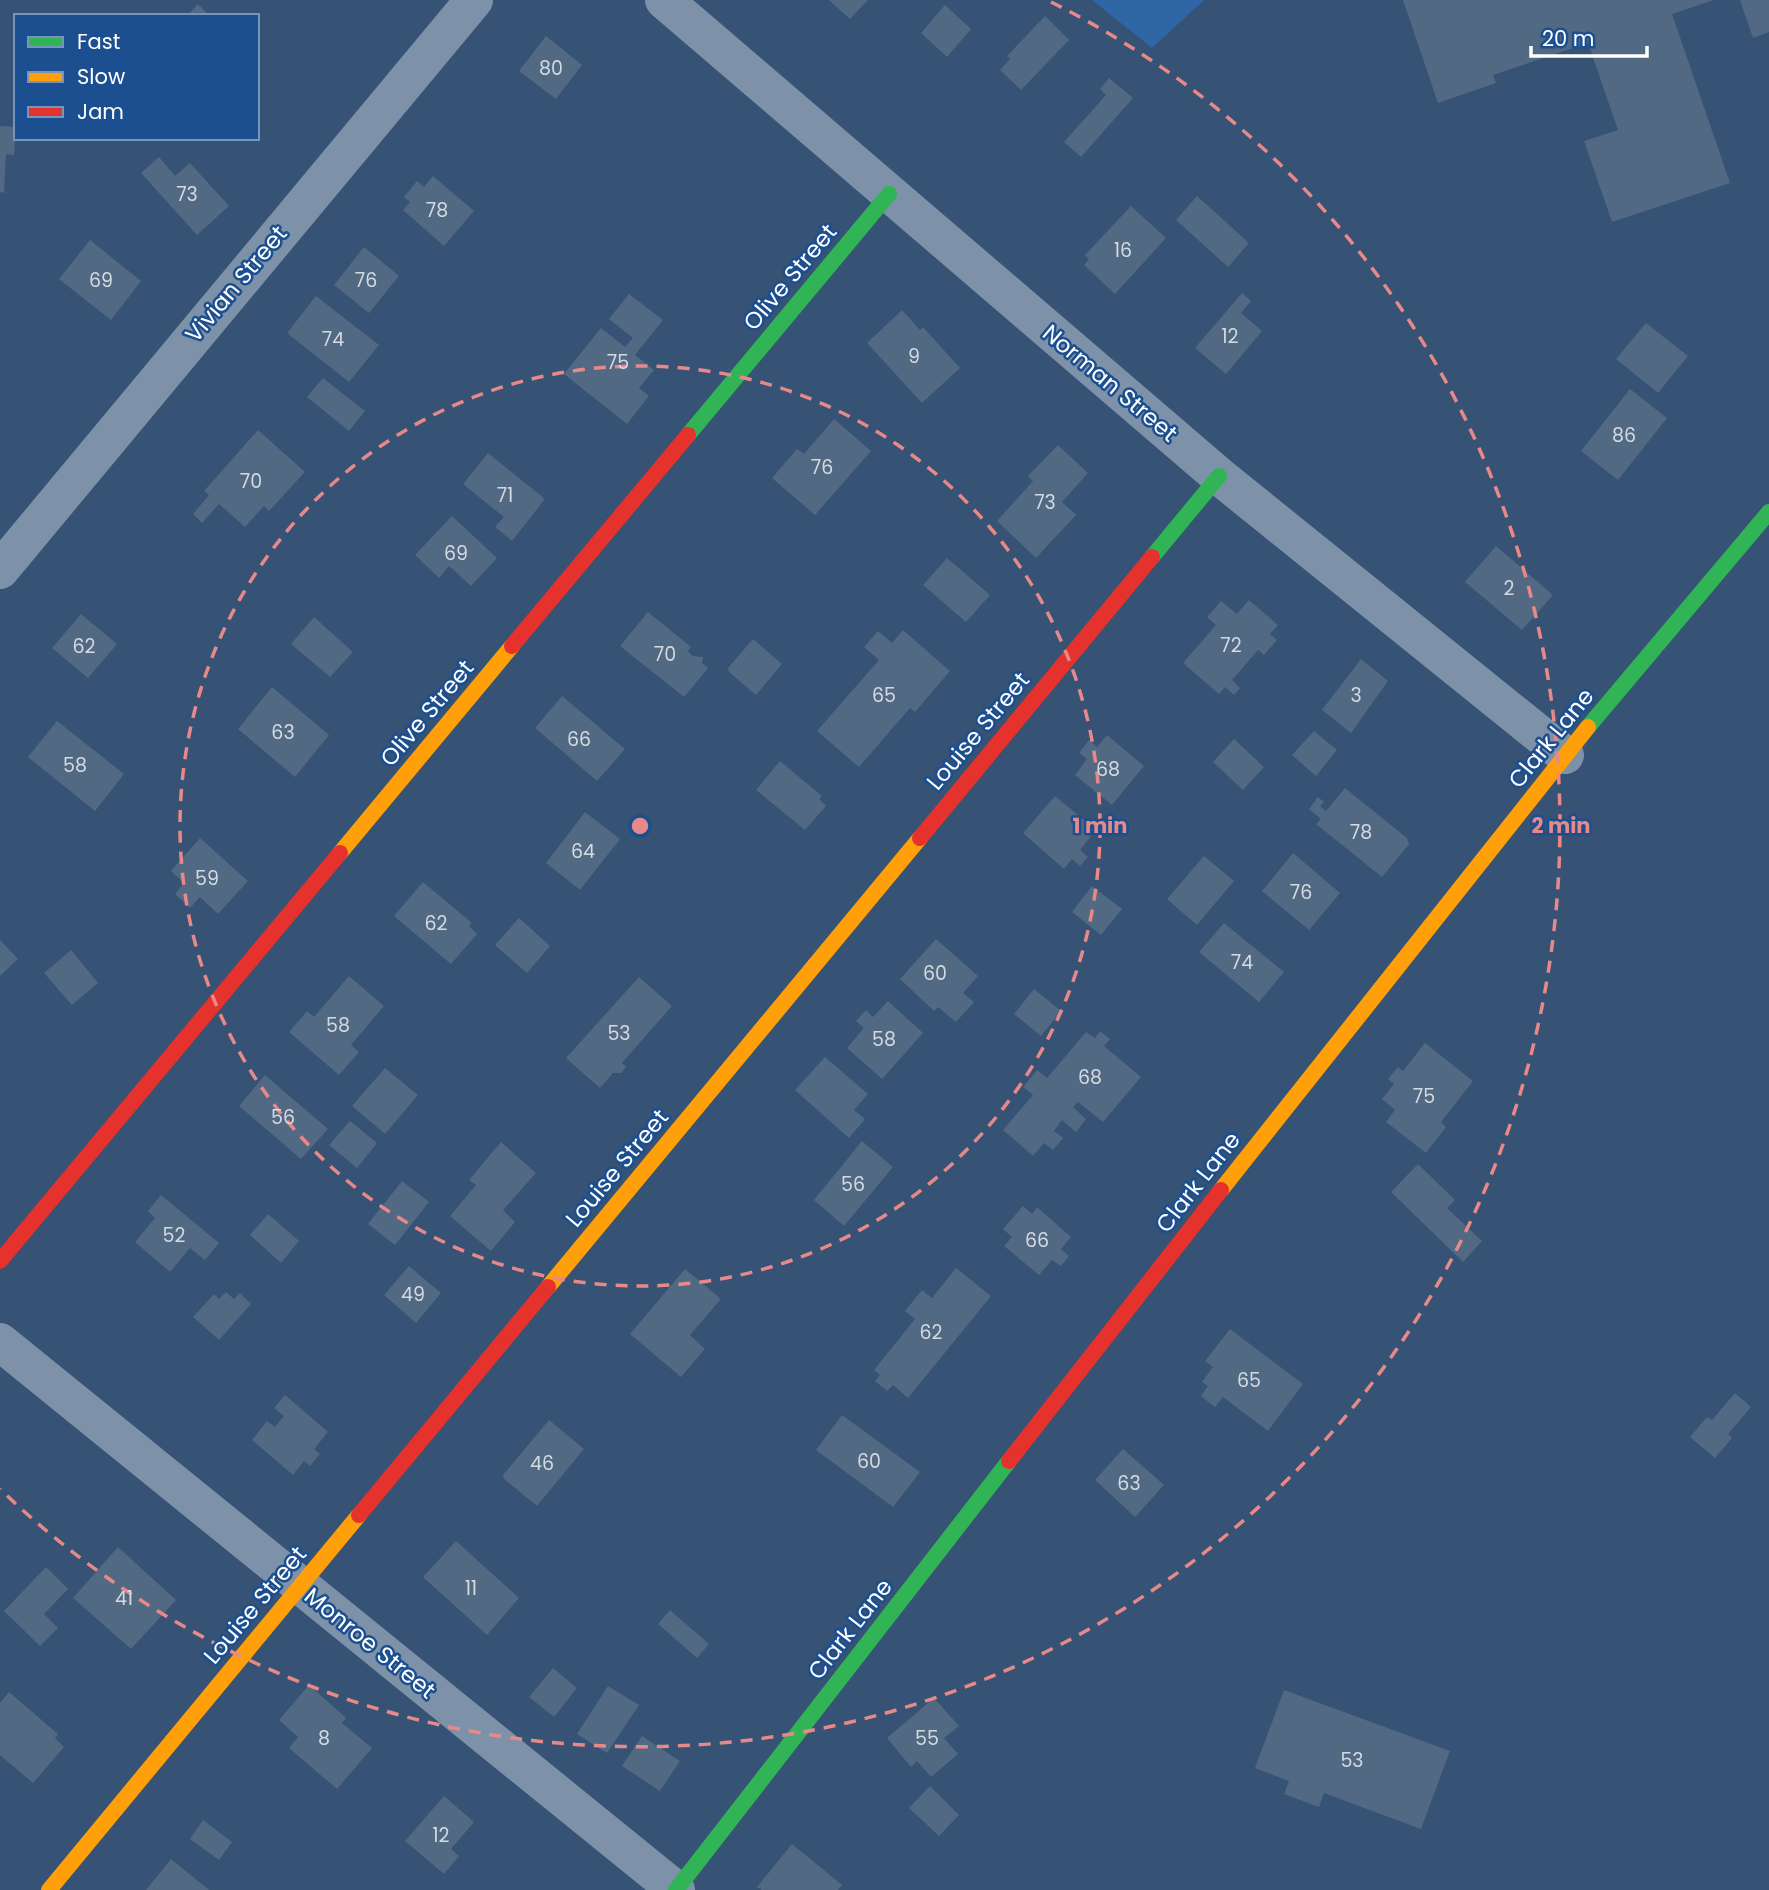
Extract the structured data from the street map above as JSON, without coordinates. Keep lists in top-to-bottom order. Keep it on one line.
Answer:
{"streets":{"street":["Olive Street","Vivian Street","Norman Street","Louise Street","Clark Lane","Monroe Street"]},"crossings":[["Olive Street","Norman Street"],["Norman Street","Louise Street"],["Norman Street","Clark Lane"],["Louise Street","Monroe Street"],["Clark Lane","Monroe Street"]],"house_numbers":["80","73","78","16","69","76","12","74","9","75","86","76","70","71","73","69","2","72","62","70","65","3","63","66","58","68","78","64","59","76","62","74","60","58","53","58","68","75","56","56","52","66","49","62","65","60","46","63","11","41","8","55","53","12"],"legend":["Fast","Slow","Jam"],"scale_bar":"20 m","rings":["1 min","2 min"]}
